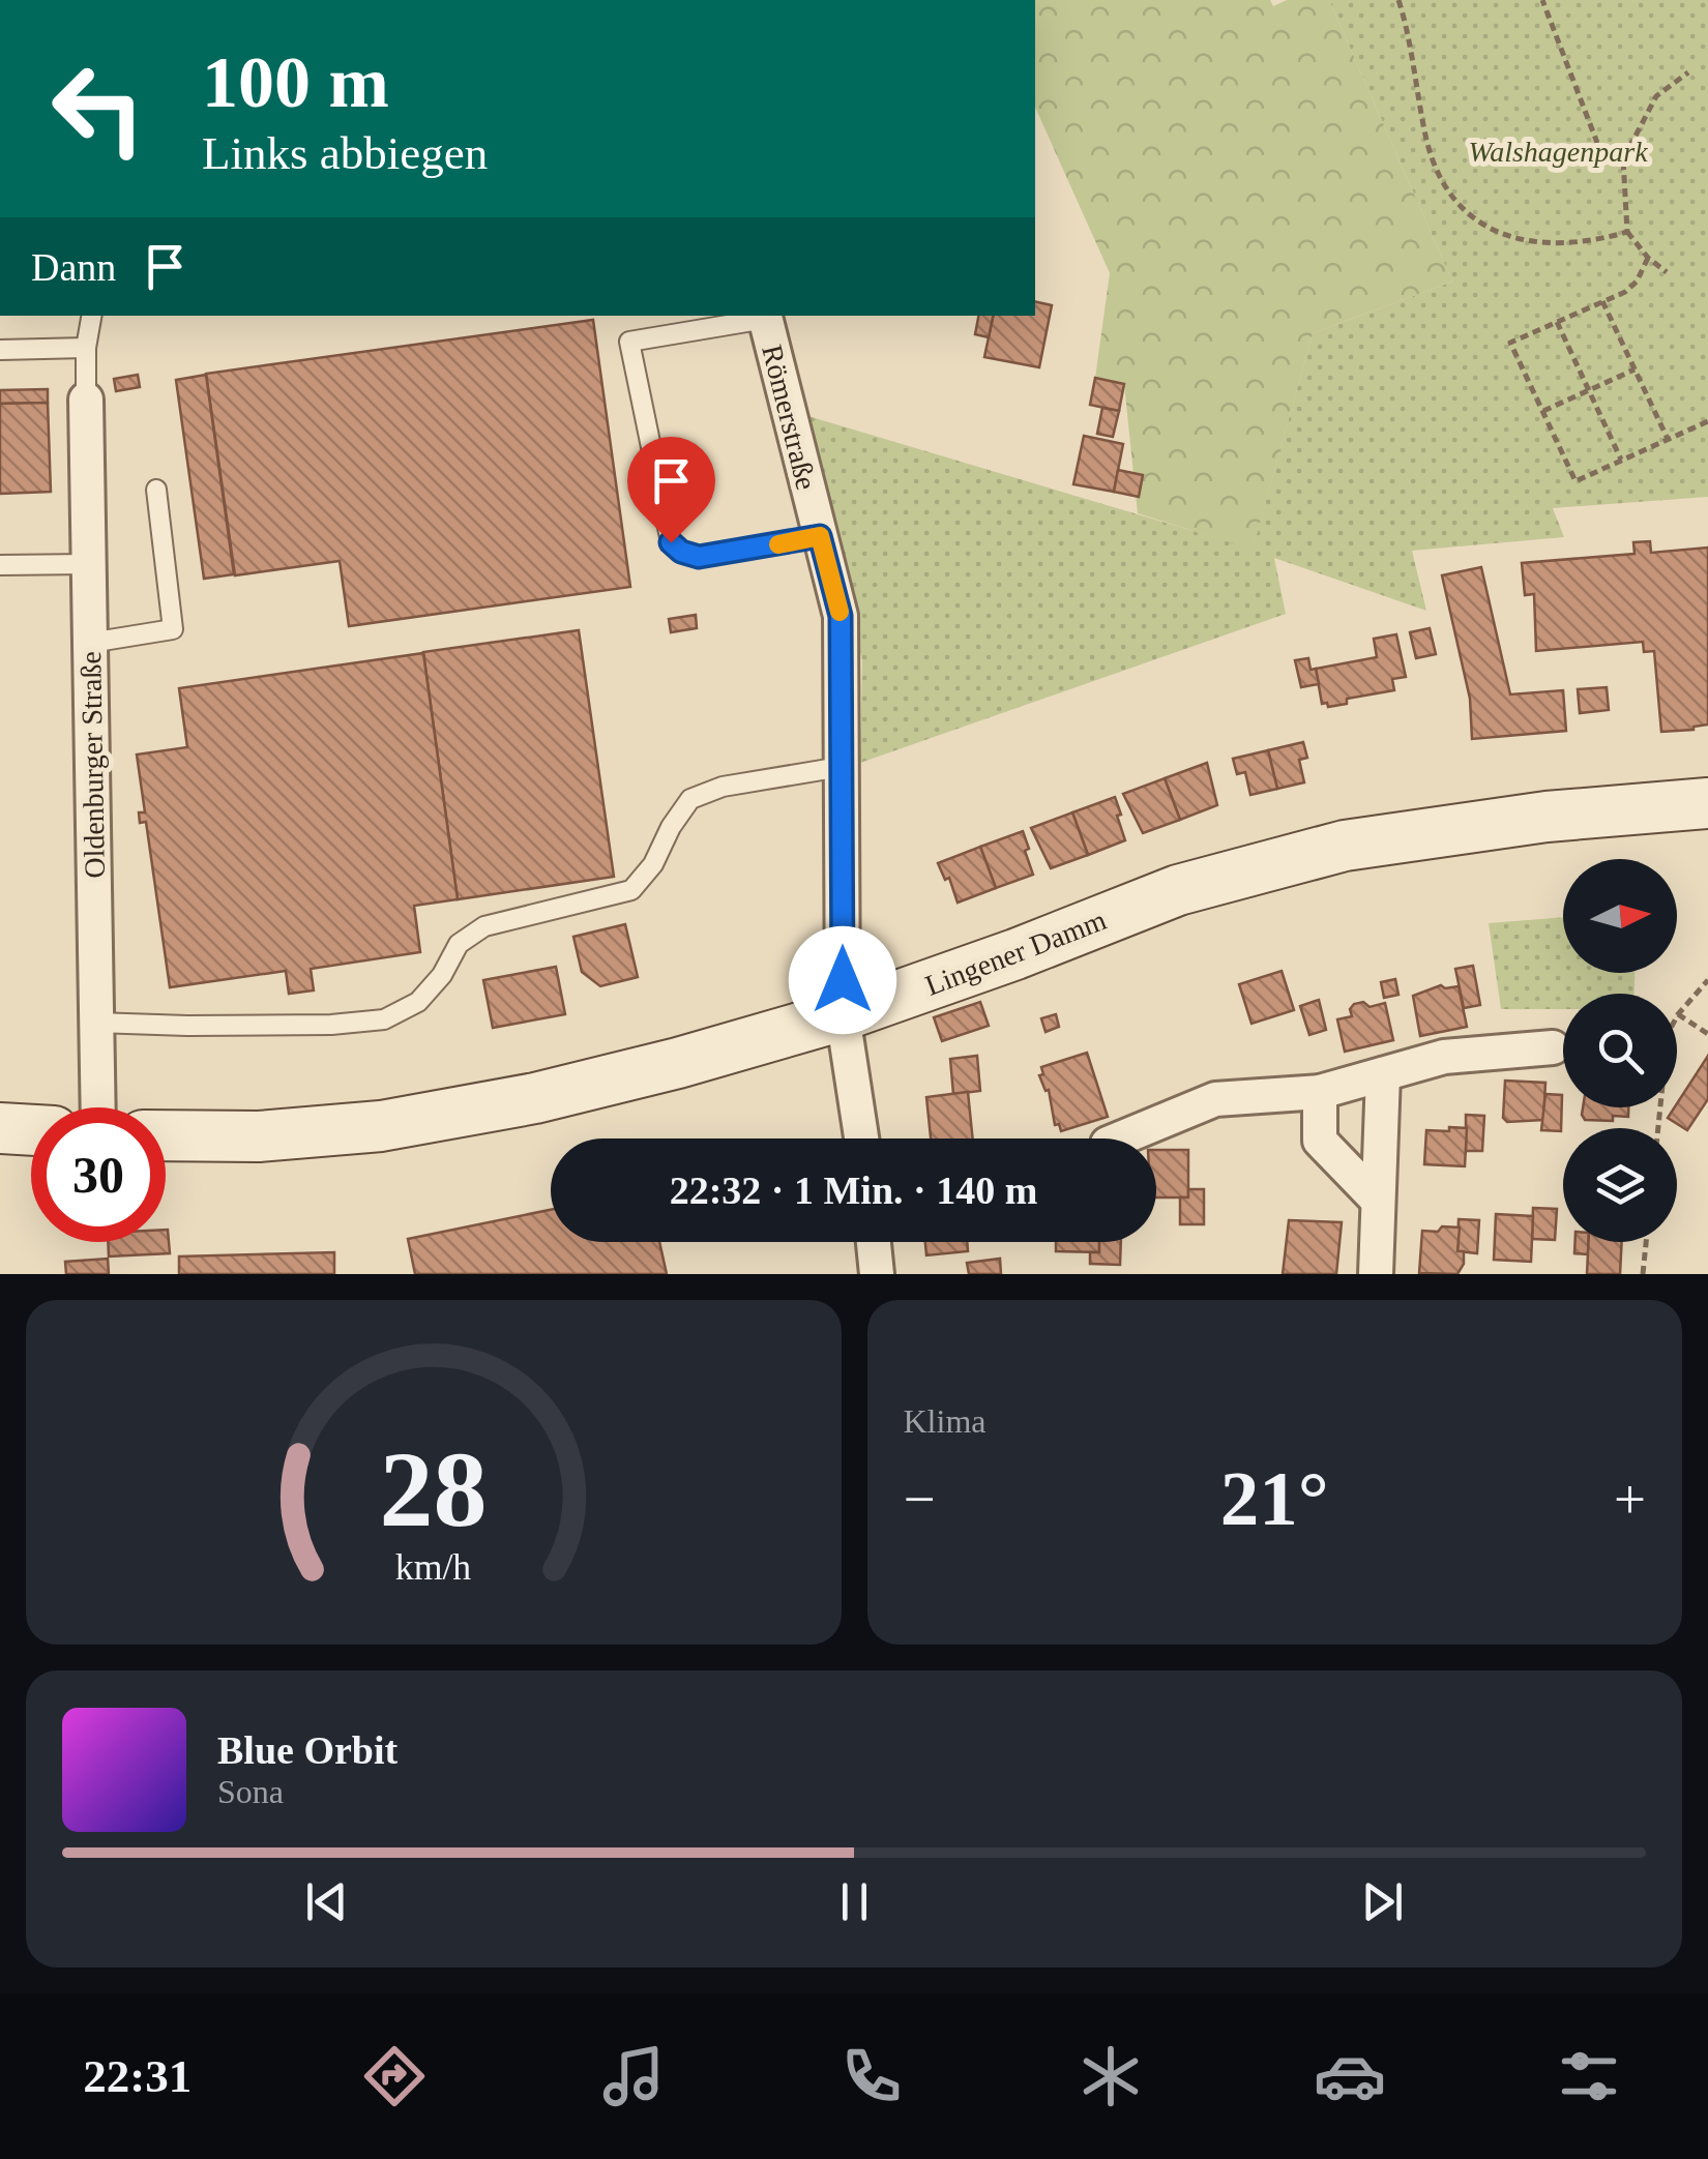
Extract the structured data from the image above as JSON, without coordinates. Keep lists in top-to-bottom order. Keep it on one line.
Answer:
{"streets":{"main road":["Lingener Damm"],"street":["Römerstraße","Oldenburger Straße"]},"crossings":[["Römerstraße","Lingener Damm"]],"parks":["Walshagenpark"],"north":"right","page":{"turn":["100 m","Links abbiegen"],"then":"Dann","limit":"30","trip":"22:32 · 1 Min. · 140 m","tile":"Klima","heat":["−","21°","+"],"song":["Blue Orbit","Sona"],"tabs":"22:31","gauge":["28","km/h"]}}
